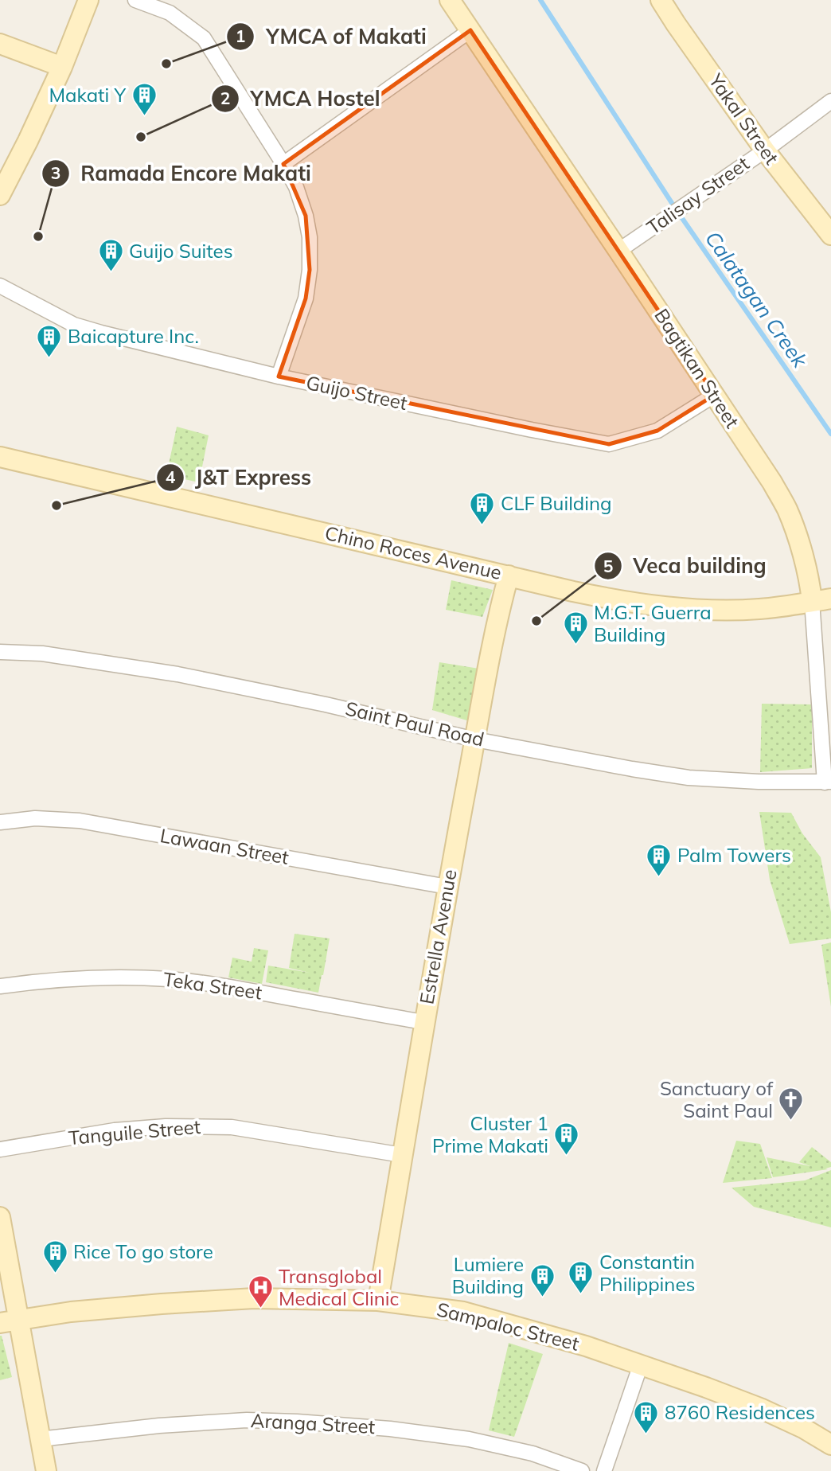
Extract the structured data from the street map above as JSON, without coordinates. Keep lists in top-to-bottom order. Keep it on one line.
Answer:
{"streets":{"street":["Yakal Street","Talisay Street","Bagtikan Street","Guijo Street","Chino Roces Avenue","Saint Paul Road","Lawaan Street","Estrella Avenue","Teka Street","Tanguile Street","Sampaloc Street","Aranga Street"]},"crossings":[["Yakal Street","Talisay Street"],["Talisay Street","Bagtikan Street"],["Bagtikan Street","Guijo Street"],["Bagtikan Street","Chino Roces Avenue"],["Bagtikan Street","Saint Paul Road"],["Chino Roces Avenue","Estrella Avenue"],["Saint Paul Road","Estrella Avenue"],["Lawaan Street","Estrella Avenue"],["Estrella Avenue","Teka Street"],["Estrella Avenue","Tanguile Street"],["Estrella Avenue","Sampaloc Street"]],"water":["Calatagan Creek"],"places":{"other":["YMCA of Makati","YMCA Hostel","Ramada Encore Makati","J&T Express","Veca building"],"building":["Makati Y","Guijo Suites","Baicapture Inc.","CLF Building","M.G.T. Guerra Building","Palm Towers","Cluster 1 Prime Makati","Rice To go store","Constantin Philippines","Lumiere Building","8760 Residences"],"church":["Sanctuary of Saint Paul"],"hospital":["Transglobal Medical Clinic"]}}
